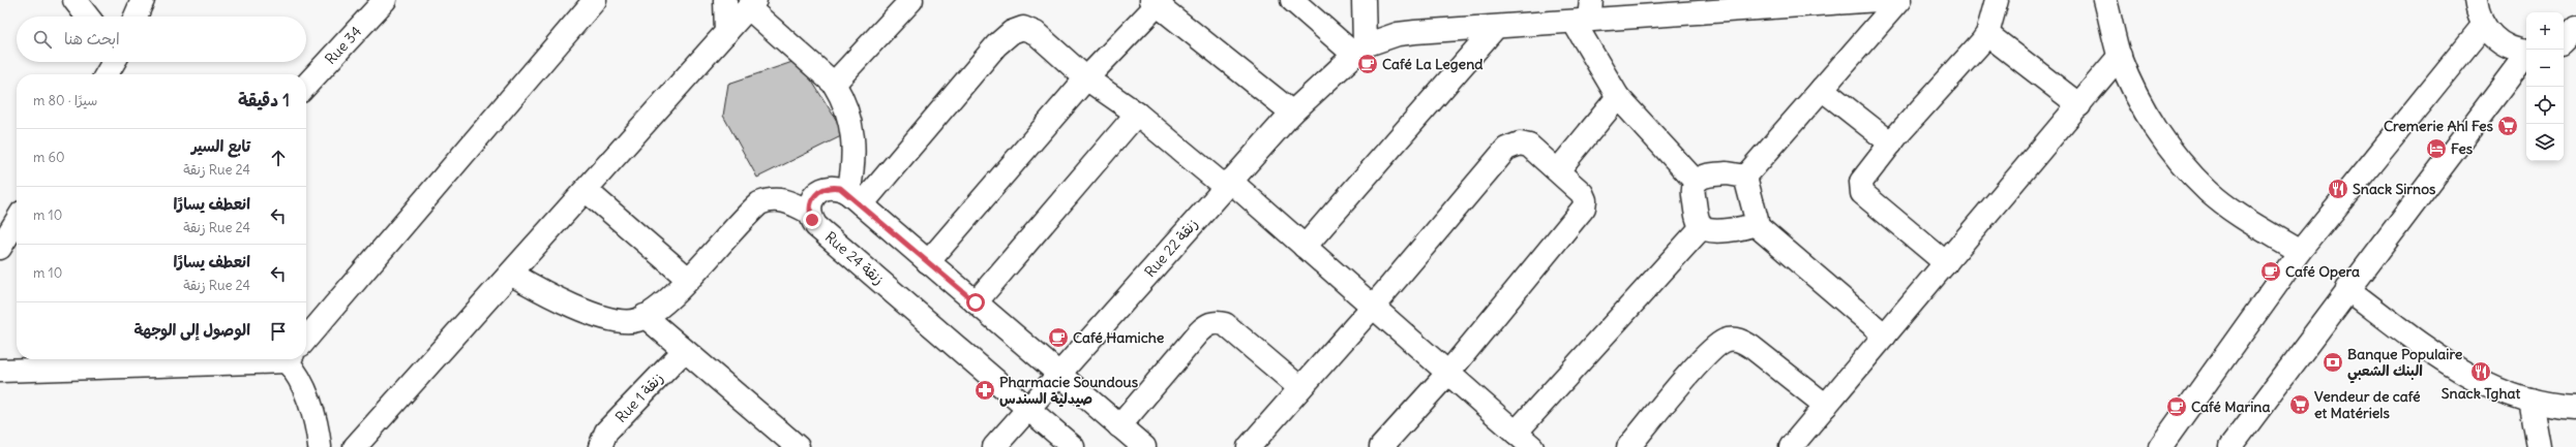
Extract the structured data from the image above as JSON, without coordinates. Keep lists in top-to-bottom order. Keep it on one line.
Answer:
{"streets":{"street":["Rue 34","Rue 22 زنقة","Rue 24 زنقة","Rue 1 زنقة"]},"crossings":[["Rue 22 زنقة","Rue 24 زنقة"]],"places":{"cafe":["Café La Legend","Café Opera","Café Hamiche","Café Marina"],"supermarket":["Cremerie Ahl Fes","Vendeur de café et Matériels"],"hotel":["Fes"],"restaurant":["Snack Sirnos","Snack Tghat"],"bank":["Banque Populaire البنك الشعبي"],"pharmacy":["Pharmacie Soundous صيدلية السندس"]},"page":{"map_buttons":["+","−"],"search":"ابحث هنا","heading":["1 دقيقة","سيرًا · 80 m"],"list":[["تابع السير","Rue 24 زنقة","60 m"],["انعطف يسارًا","Rue 24 زنقة","10 m"],["انعطف يسارًا","Rue 24 زنقة","10 m"],"الوصول إلى الوجهة"]}}
